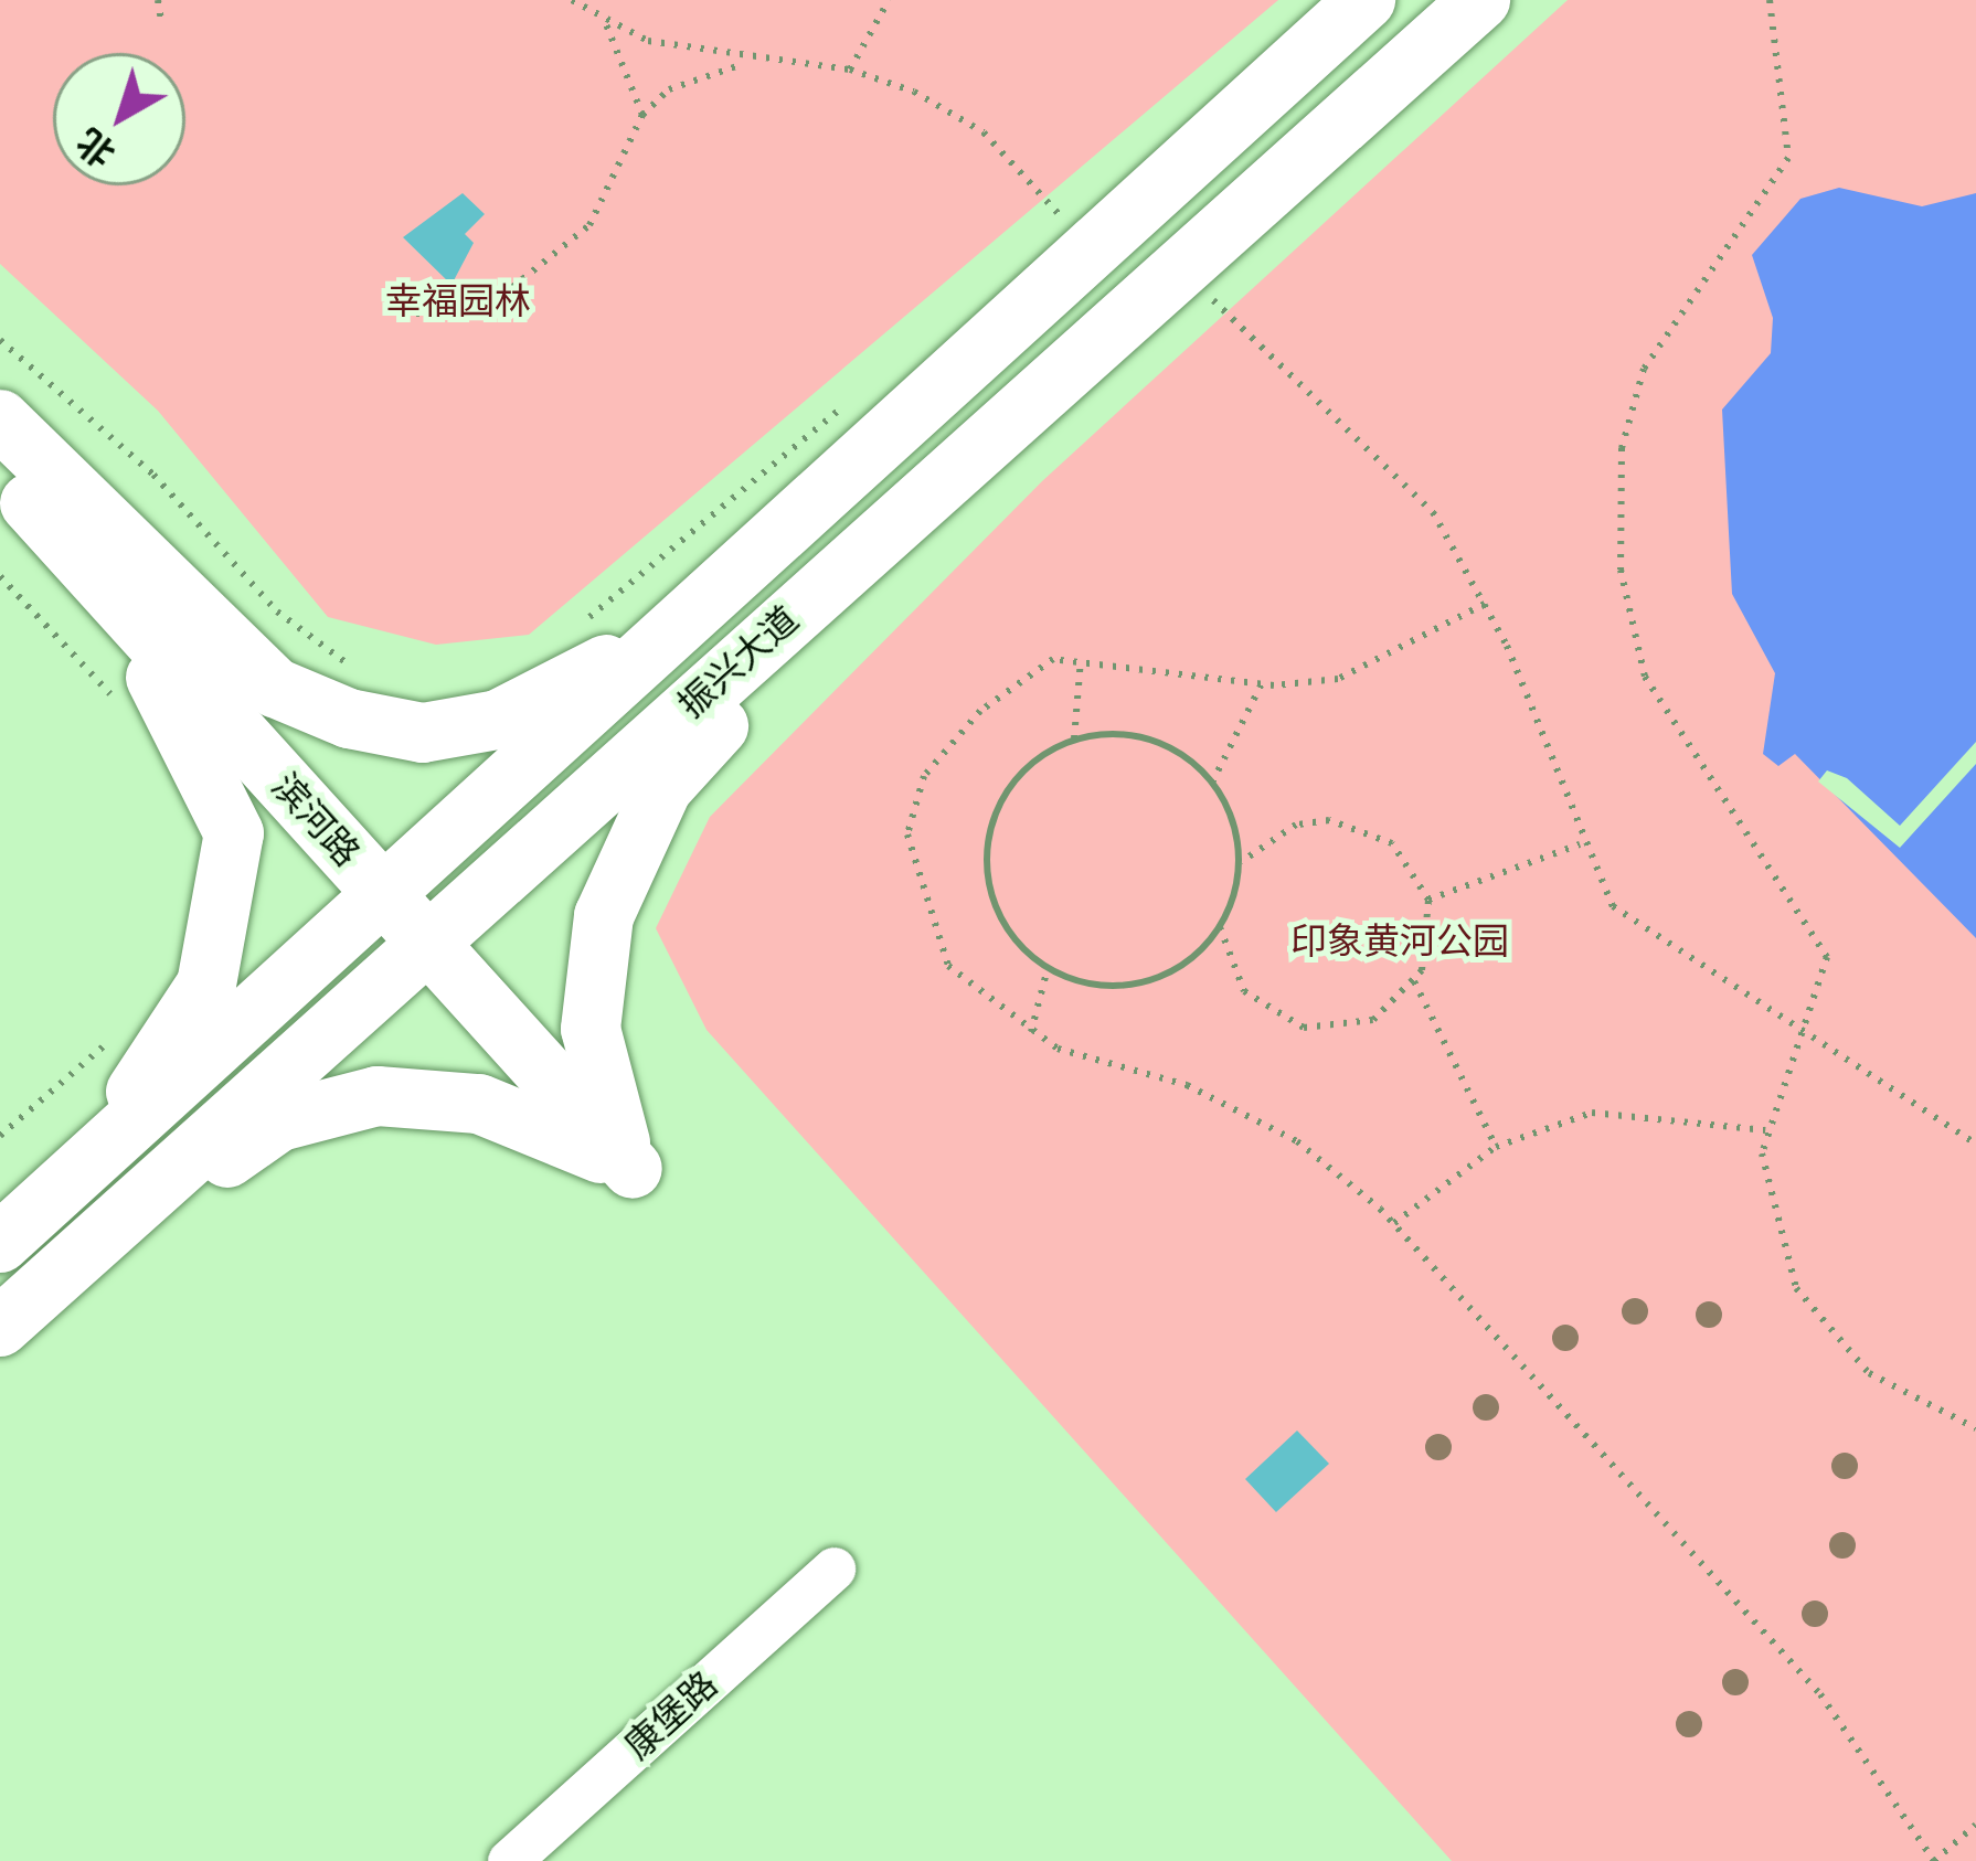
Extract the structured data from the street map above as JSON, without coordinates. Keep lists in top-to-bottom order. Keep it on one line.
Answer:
{"streets":{"main road":["振兴大道","滨河路"],"street":["康堡路"]},"crossings":[["振兴大道","滨河路"]],"parks":["幸福园林","印象黄河公园"],"north":"bottom left"}
